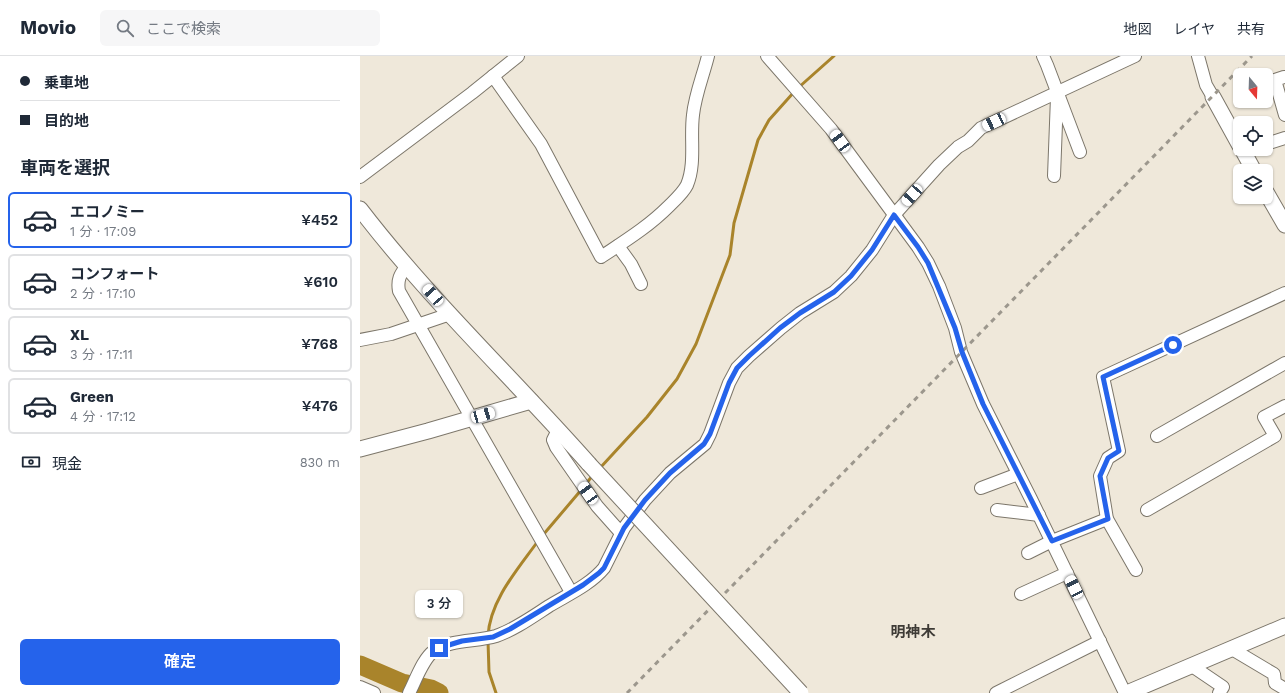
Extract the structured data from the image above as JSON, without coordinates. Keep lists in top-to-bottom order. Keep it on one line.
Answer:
{"districts":["明神木"],"north":"bottom","page":{"header":"Movio","search":"ここで検索","nav":["地図","レイヤ","共有"],"banner":["乗車地","目的地"],"heading":"車両を選択","list":[{"name":"エコノミー","note":"1 分 · 17:09","value":"¥452"},{"name":"コンフォート","note":"2 分 · 17:10","value":"¥610"},{"name":"XL","note":"3 分 · 17:11","value":"¥768"},{"name":"Green","note":"4 分 · 17:12","value":"¥476"}],"pay":["現金","830 m"],"bubble":"3 分","buttons":"確定"}}
